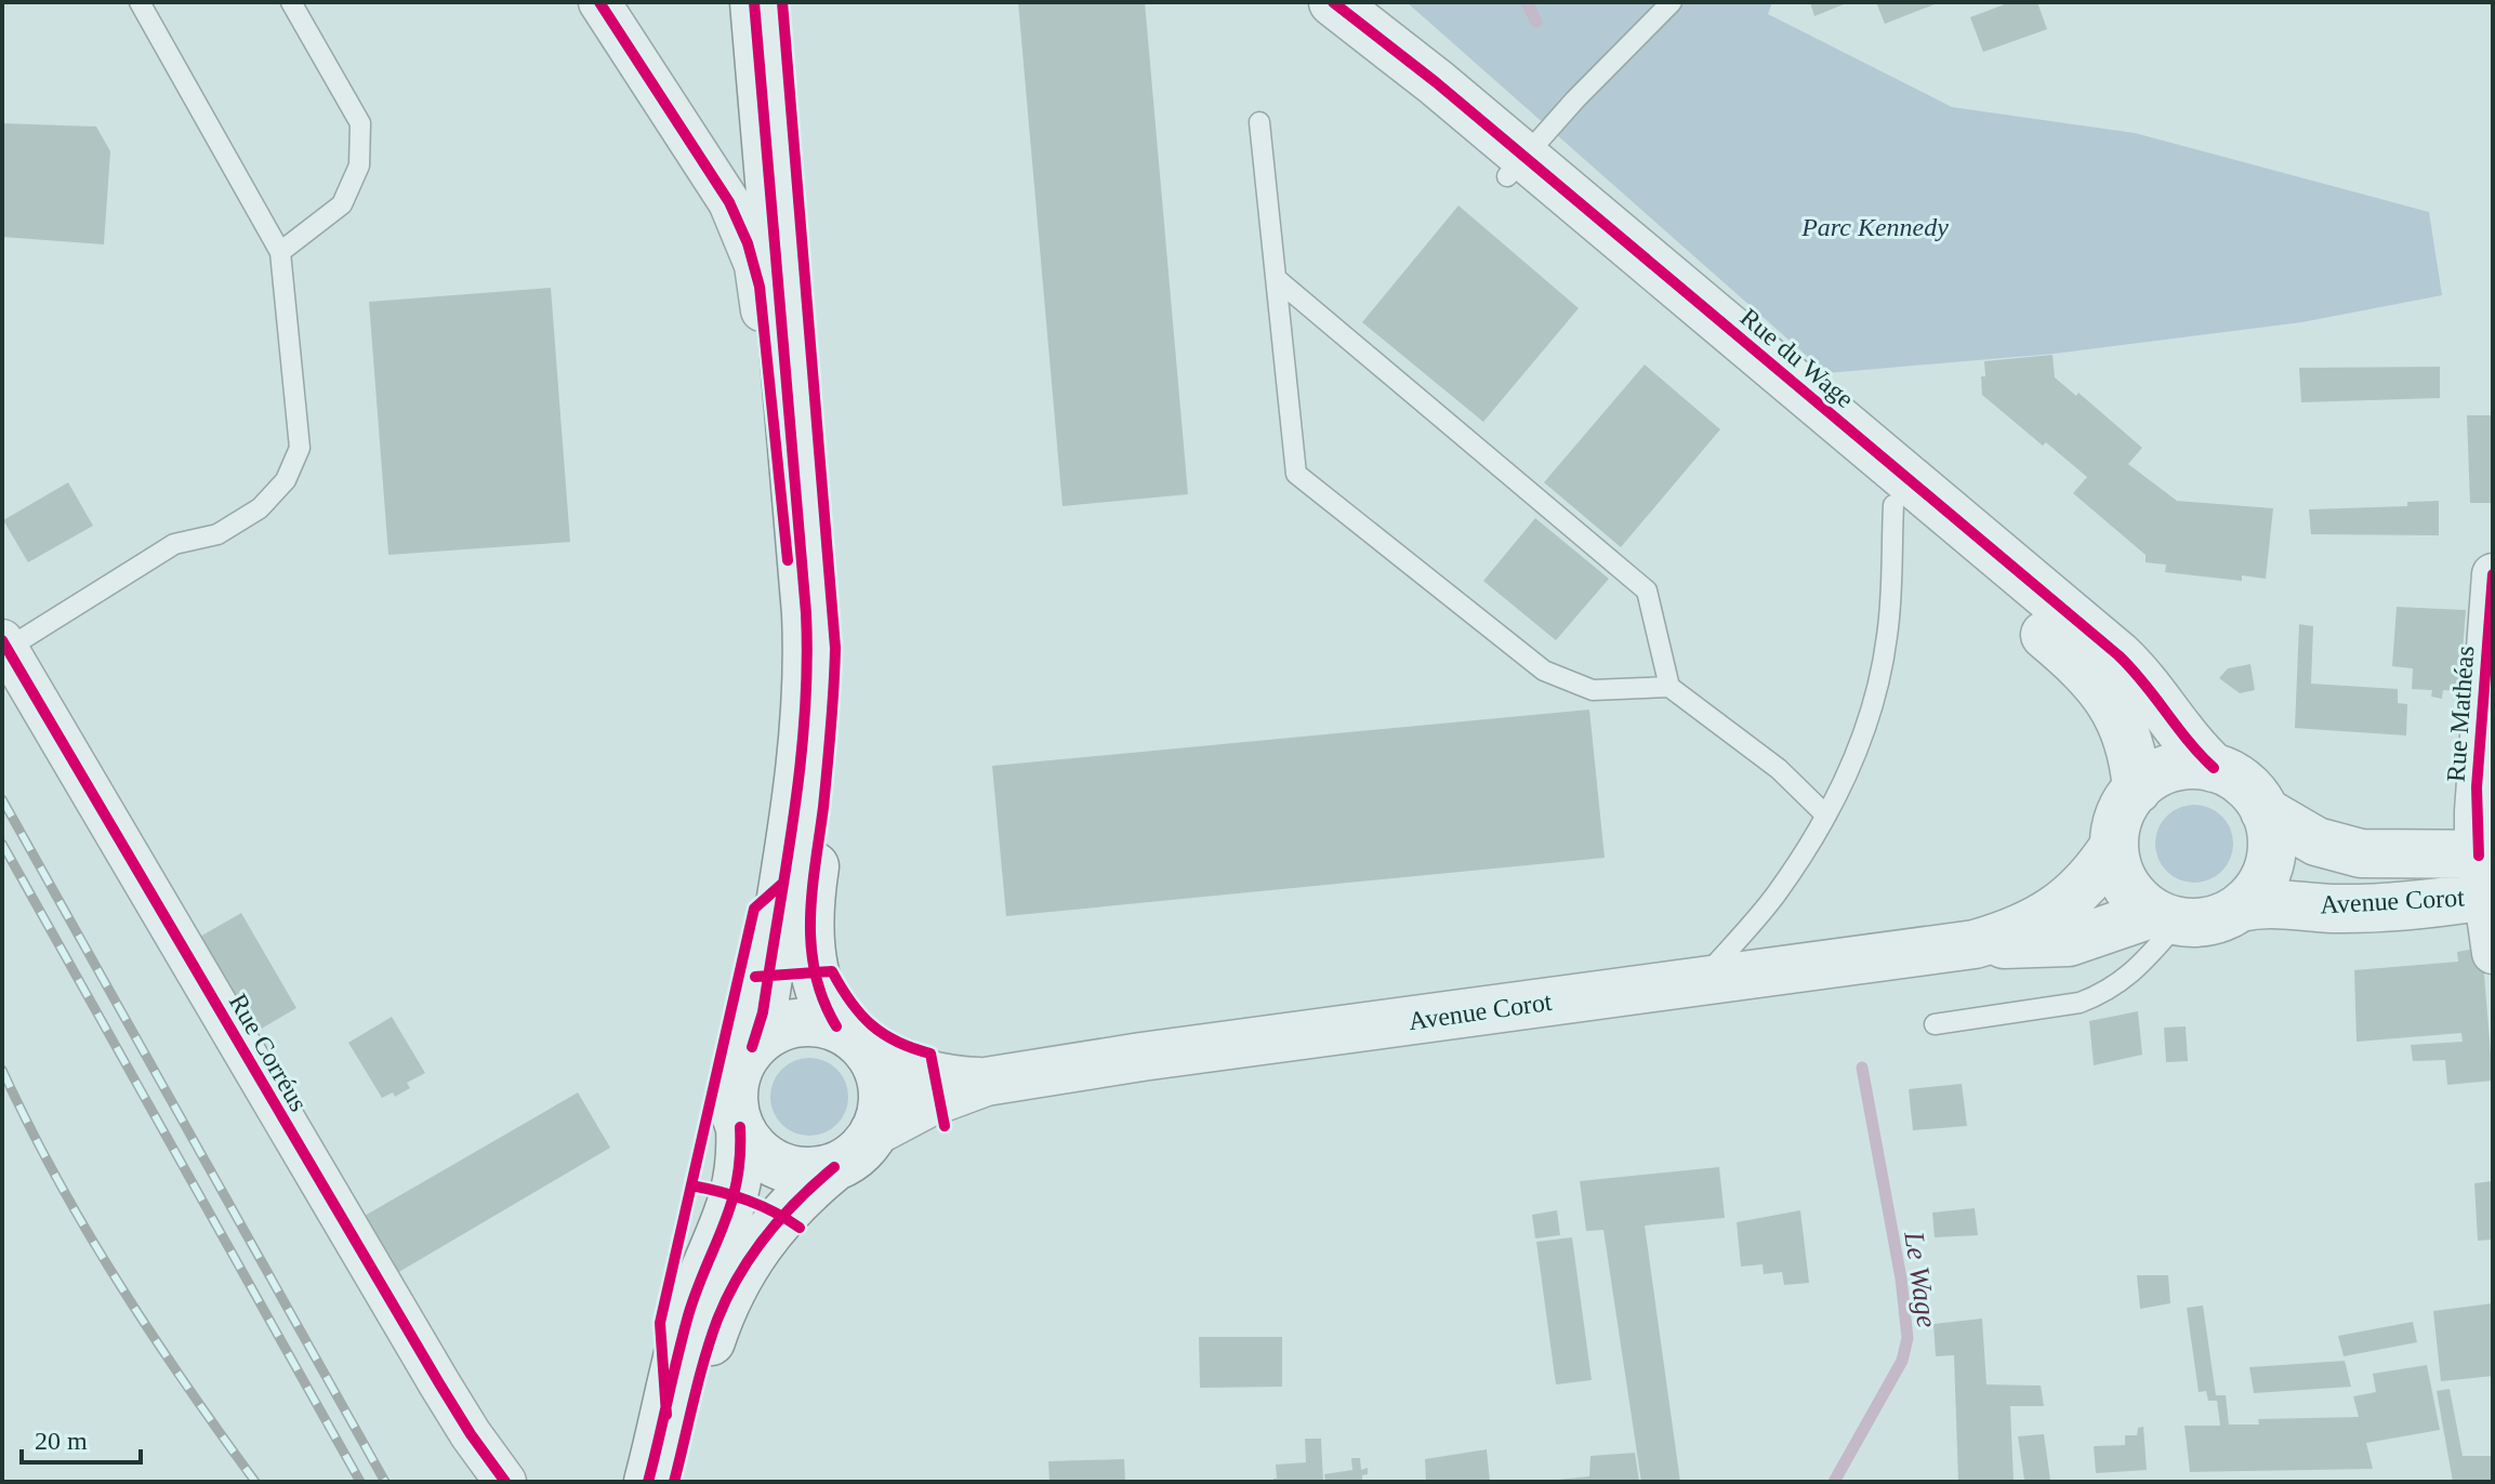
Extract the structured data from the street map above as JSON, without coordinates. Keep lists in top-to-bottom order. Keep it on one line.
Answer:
{"streets":{"street":["Rue du Wage","Rue Mathéas","Avenue Corot","Rue Corréus"]},"crossings":[["Rue du Wage","Avenue Corot"],["Rue Mathéas","Avenue Corot"]],"water":["Le Wage"],"parks":["Parc Kennedy"],"scale_bar":"20 m"}
